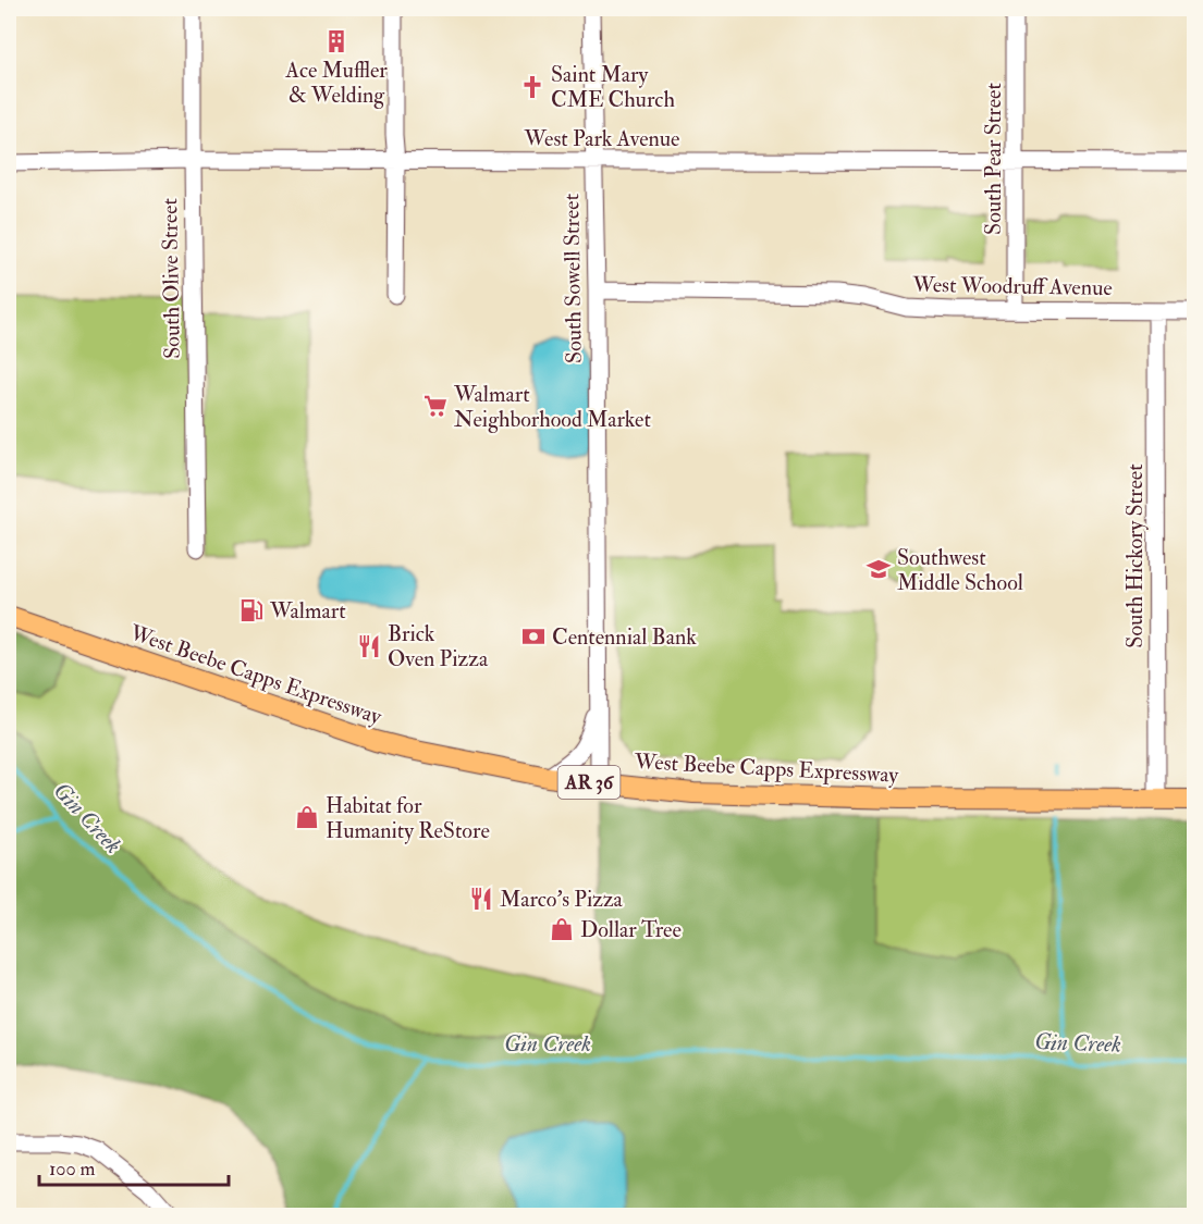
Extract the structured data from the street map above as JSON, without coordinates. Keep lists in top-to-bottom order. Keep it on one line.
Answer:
{"streets":{"main road":["West Beebe Capps Expressway","AR 36"],"street":["West Park Avenue","South Pear Street","South Olive Street","South Sowell Street","West Woodruff Avenue","South Hickory Street"]},"crossings":[["West Park Avenue","South Pear Street"],["West Park Avenue","South Olive Street"],["West Park Avenue","South Sowell Street"],["South Pear Street","West Woodruff Avenue"],["South Sowell Street","West Woodruff Avenue"],["South Sowell Street","West Beebe Capps Expressway"],["West Woodruff Avenue","South Hickory Street"],["South Hickory Street","West Beebe Capps Expressway"]],"water":["Gin Creek"],"places":{"building":["Ace Muffler & Welding"],"church":["Saint Mary CME Church"],"supermarket":["Walmart Neighborhood Market"],"school or university":["Southwest Middle School"],"fuel station":["Walmart"],"bank":["Centennial Bank"],"restaurant":["Brick Oven Pizza","Marco's Pizza"],"shop":["Habitat for Humanity ReStore","Dollar Tree"]},"scale_bar":"100 m"}
